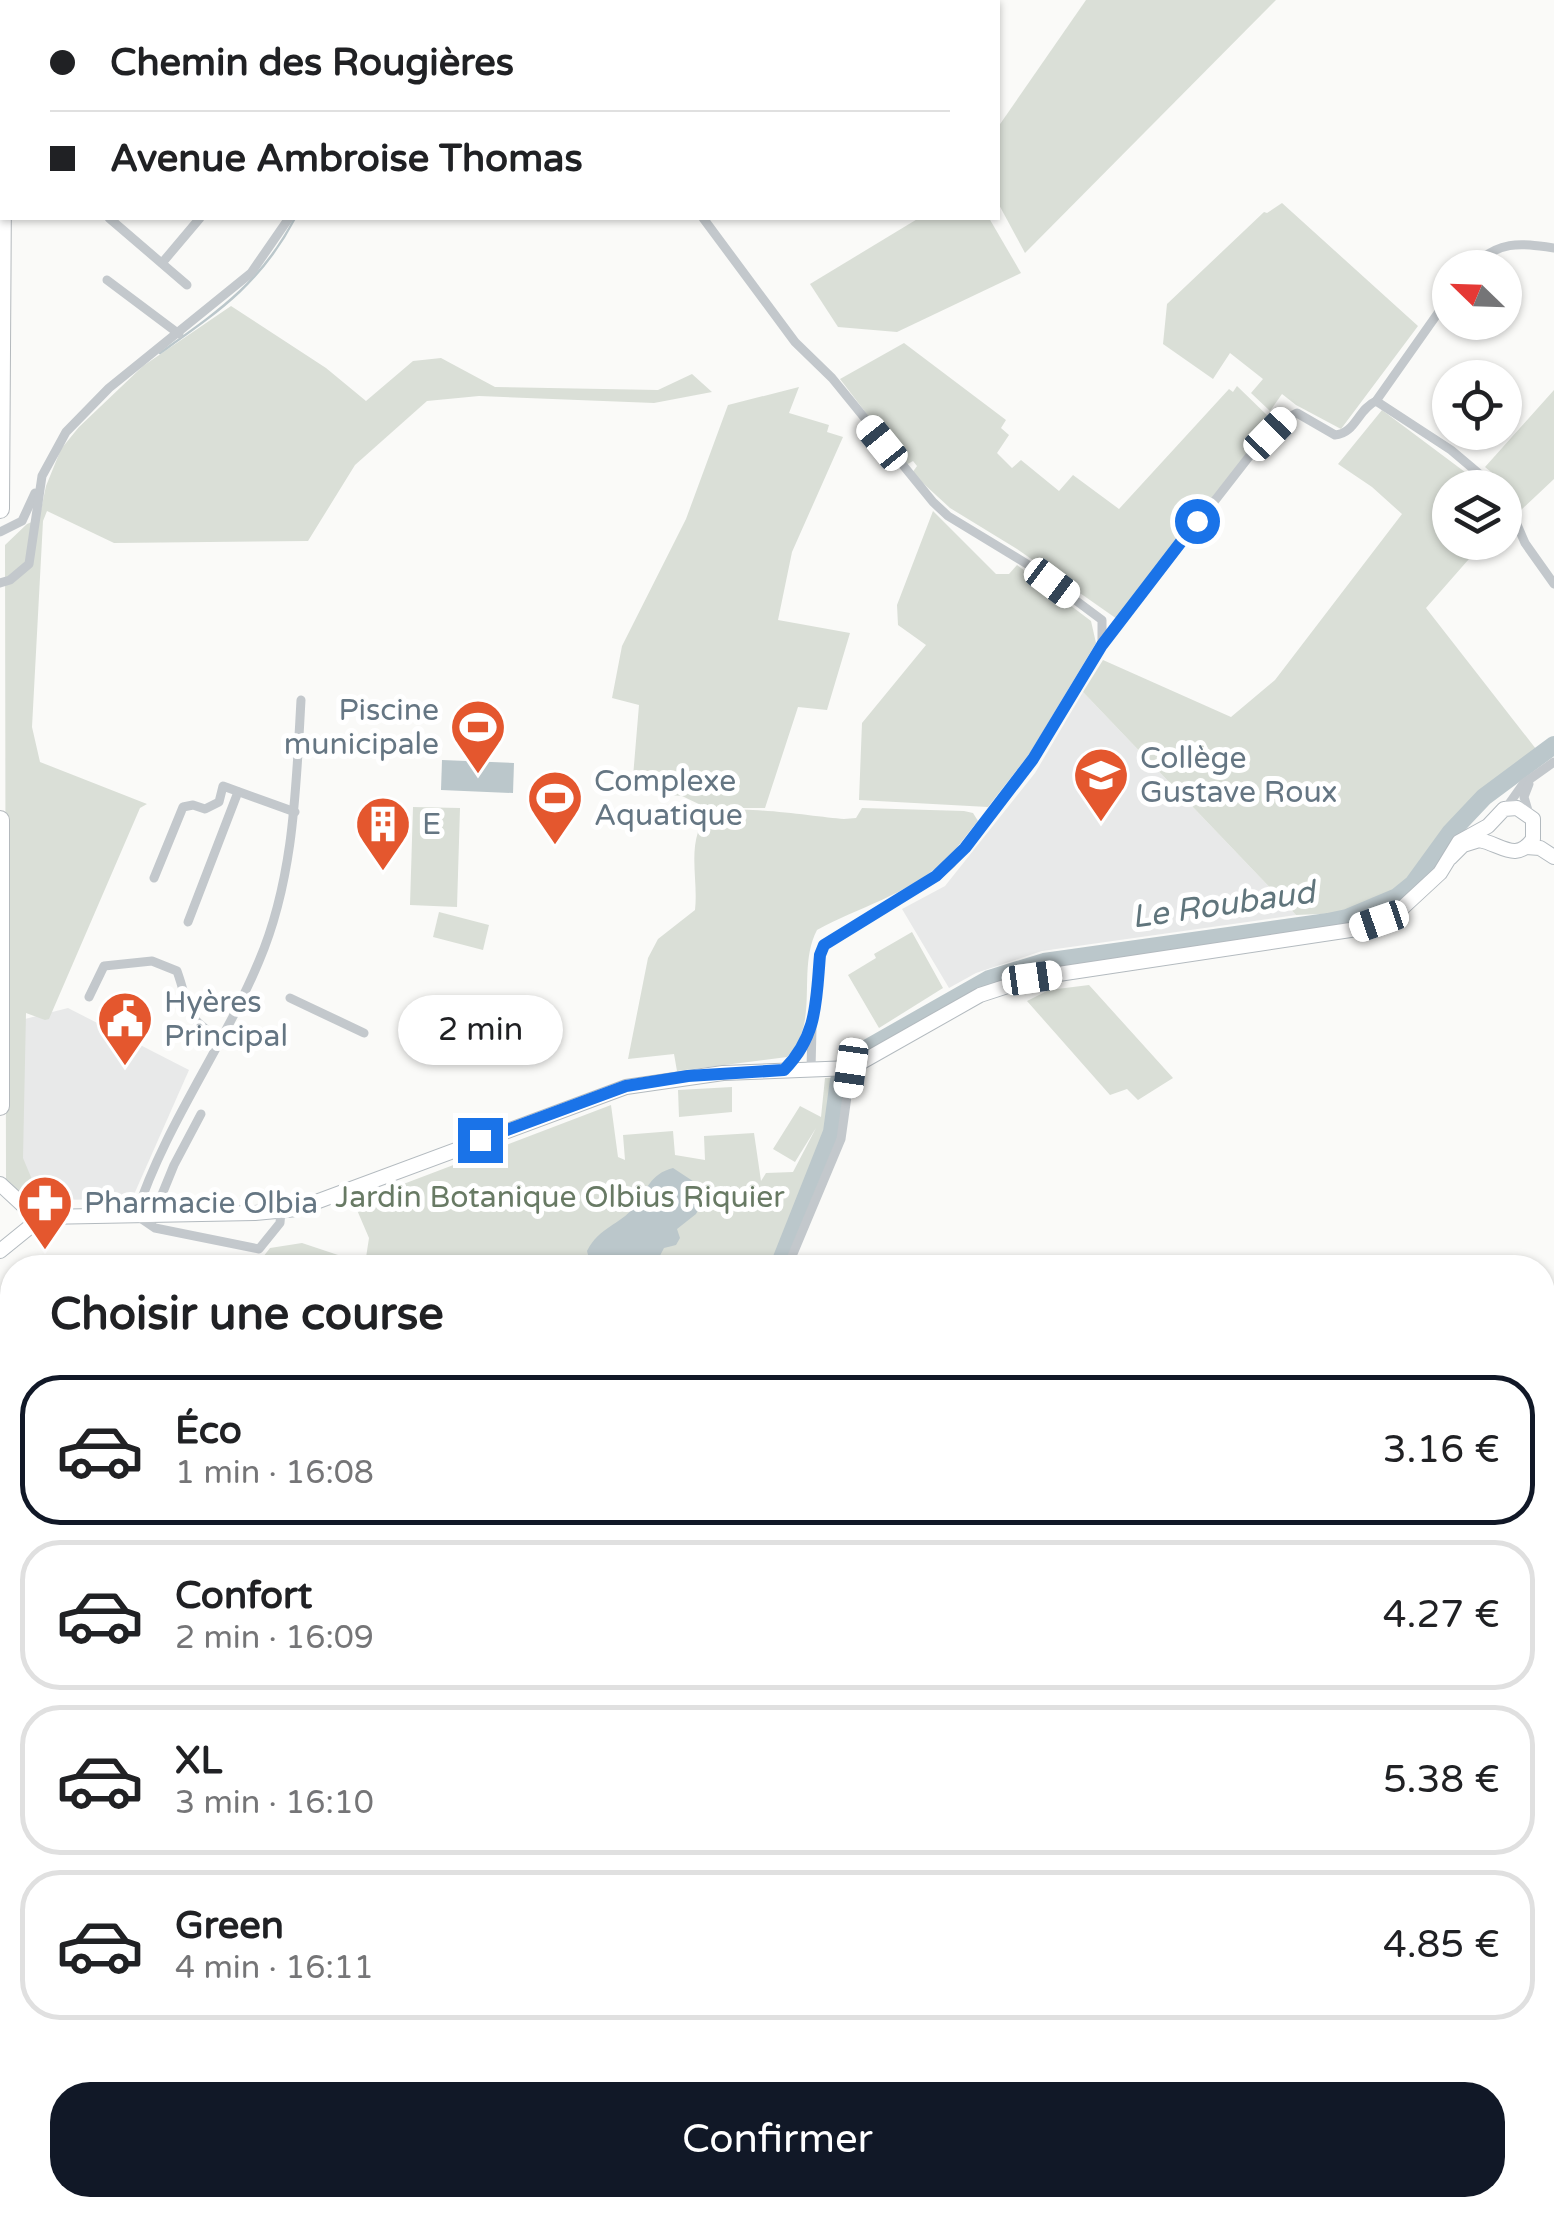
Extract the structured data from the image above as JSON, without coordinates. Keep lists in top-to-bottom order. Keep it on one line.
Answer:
{"water":["Le Roubaud"],"parks":["Jardin Botanique Olbius Riquier"],"places":{"sports":["Piscine municipale","Complexe Aquatique"],"school or university":["Collège Gustave Roux"],"building":["E"],"public building":["Hyères Principal"],"pharmacy":["Pharmacie Olbia"]},"north":"top left","page":{"banner":["Chemin des Rougières","Avenue Ambroise Thomas"],"bubble":"2 min","heading":"Choisir une course","list":[{"name":"Éco","note":"1 min · 16:08","value":"3.16 €"},{"name":"Confort","note":"2 min · 16:09","value":"4.27 €"},{"name":"XL","note":"3 min · 16:10","value":"5.38 €"},{"name":"Green","note":"4 min · 16:11","value":"4.85 €"}],"buttons":"Confirmer"}}
